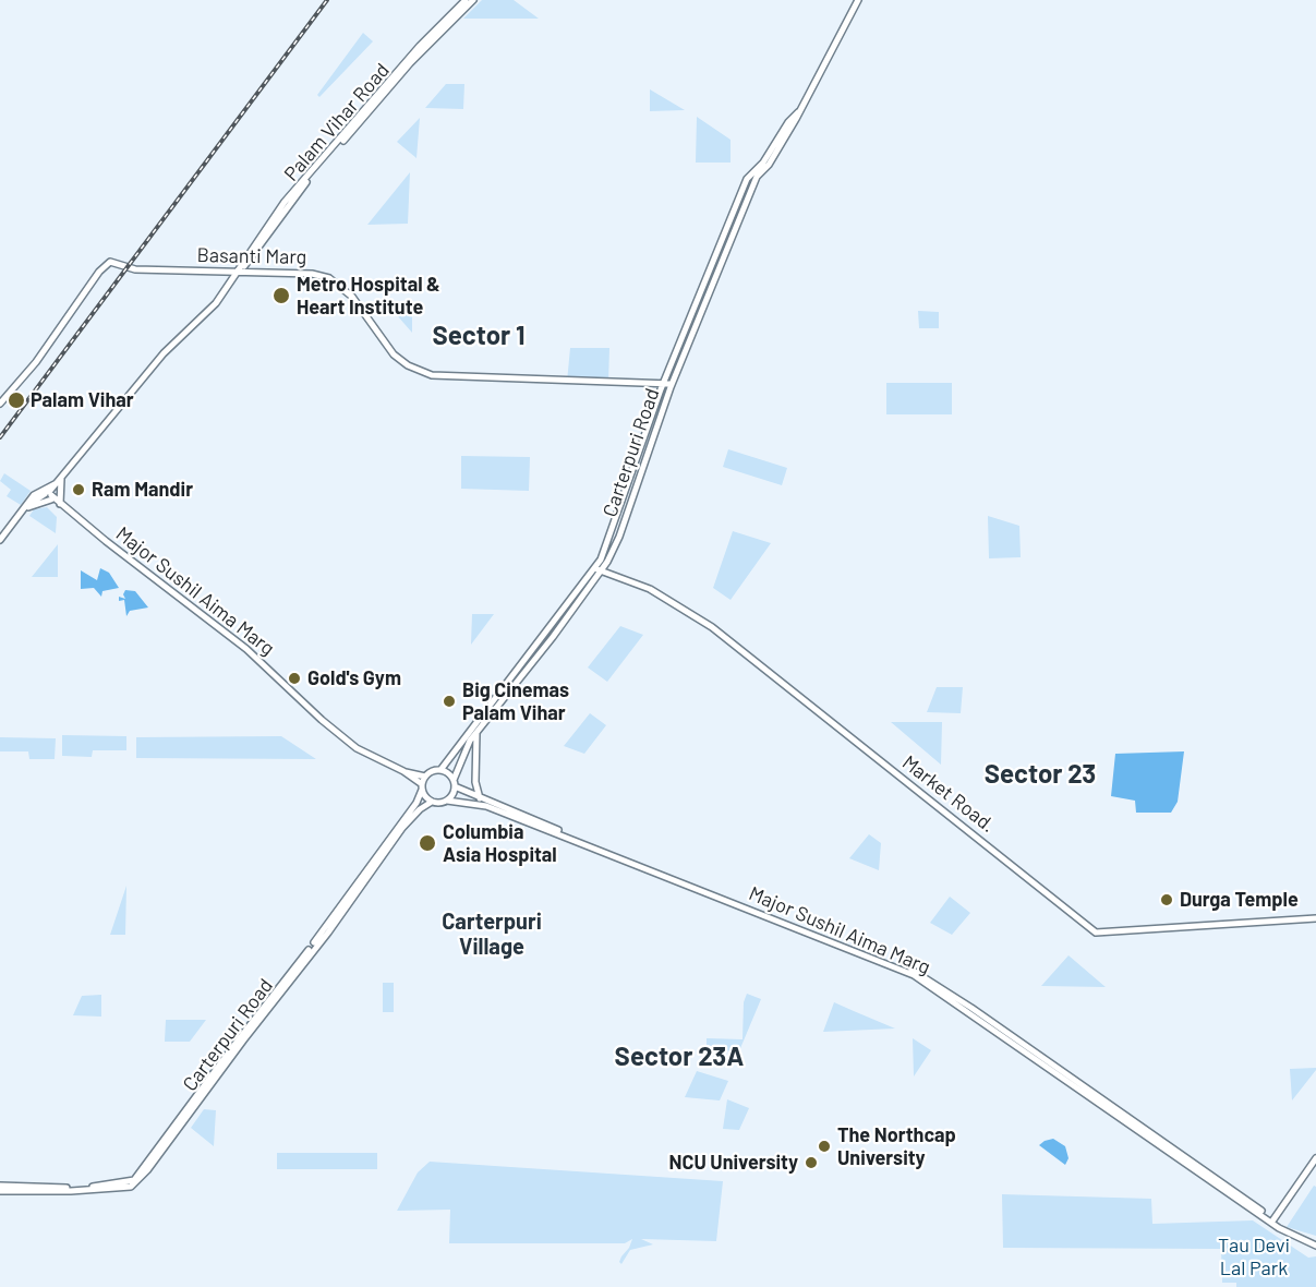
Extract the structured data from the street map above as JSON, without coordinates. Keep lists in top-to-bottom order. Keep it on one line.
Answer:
{"streets":{"street":["Palam Vihar Road","Basanti Marg","Carterpuri Road","Major Sushil Aima Marg","Market Road."]},"crossings":[["Palam Vihar Road","Basanti Marg"],["Palam Vihar Road","Major Sushil Aima Marg"],["Basanti Marg","Carterpuri Road"],["Carterpuri Road","Major Sushil Aima Marg"],["Carterpuri Road","Market Road."]],"districts":["Sector 1","Sector 23","Carterpuri Village","Sector 23A"],"parks":["Tau Devi Lal Park"],"places":["Metro Hospital & Heart Institute","Palam Vihar","Ram Mandir","Gold's Gym","Big Cinemas Palam Vihar","Columbia Asia Hospital","Durga Temple","The Northcap University","NCU University"]}
